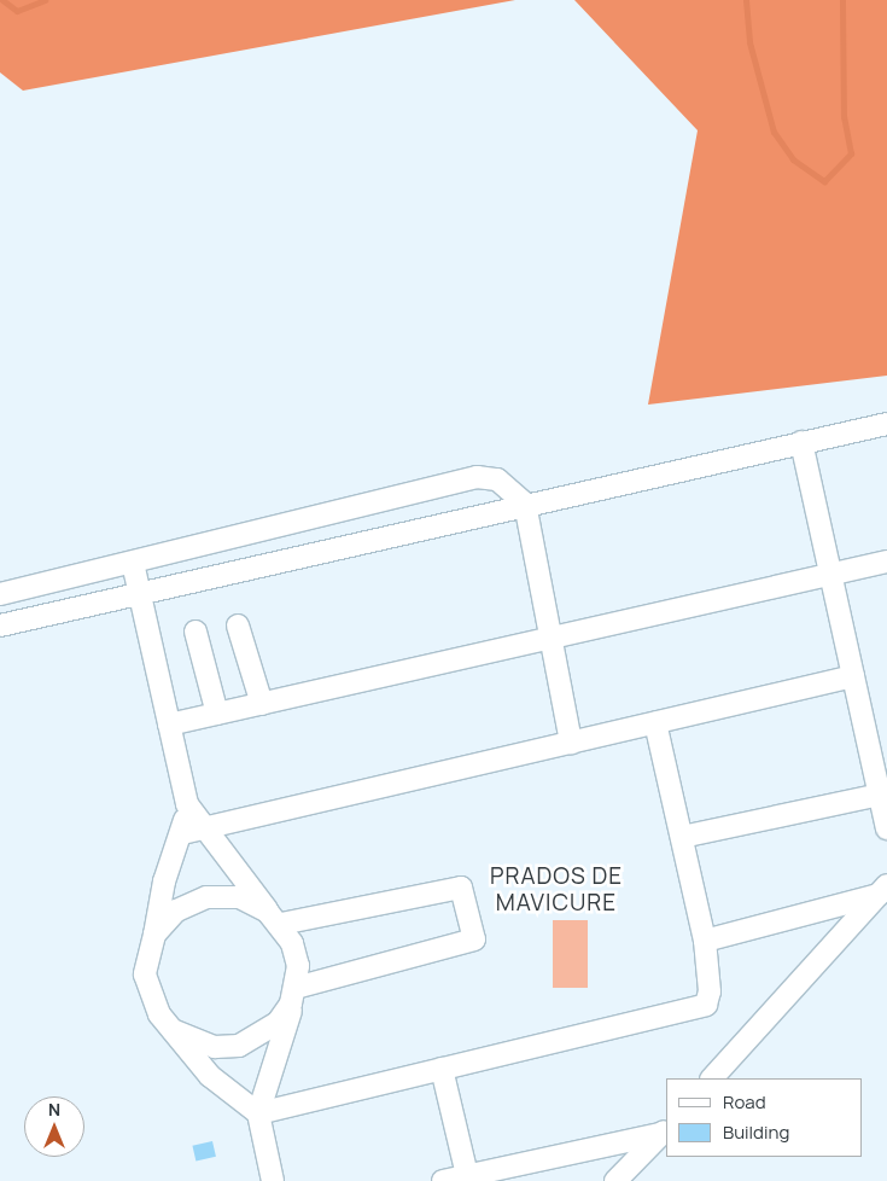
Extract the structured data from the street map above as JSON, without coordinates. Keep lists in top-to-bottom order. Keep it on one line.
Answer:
{"districts":["PRADOS DE MAVICURE"],"legend":["Road","Building"],"north":"top"}
